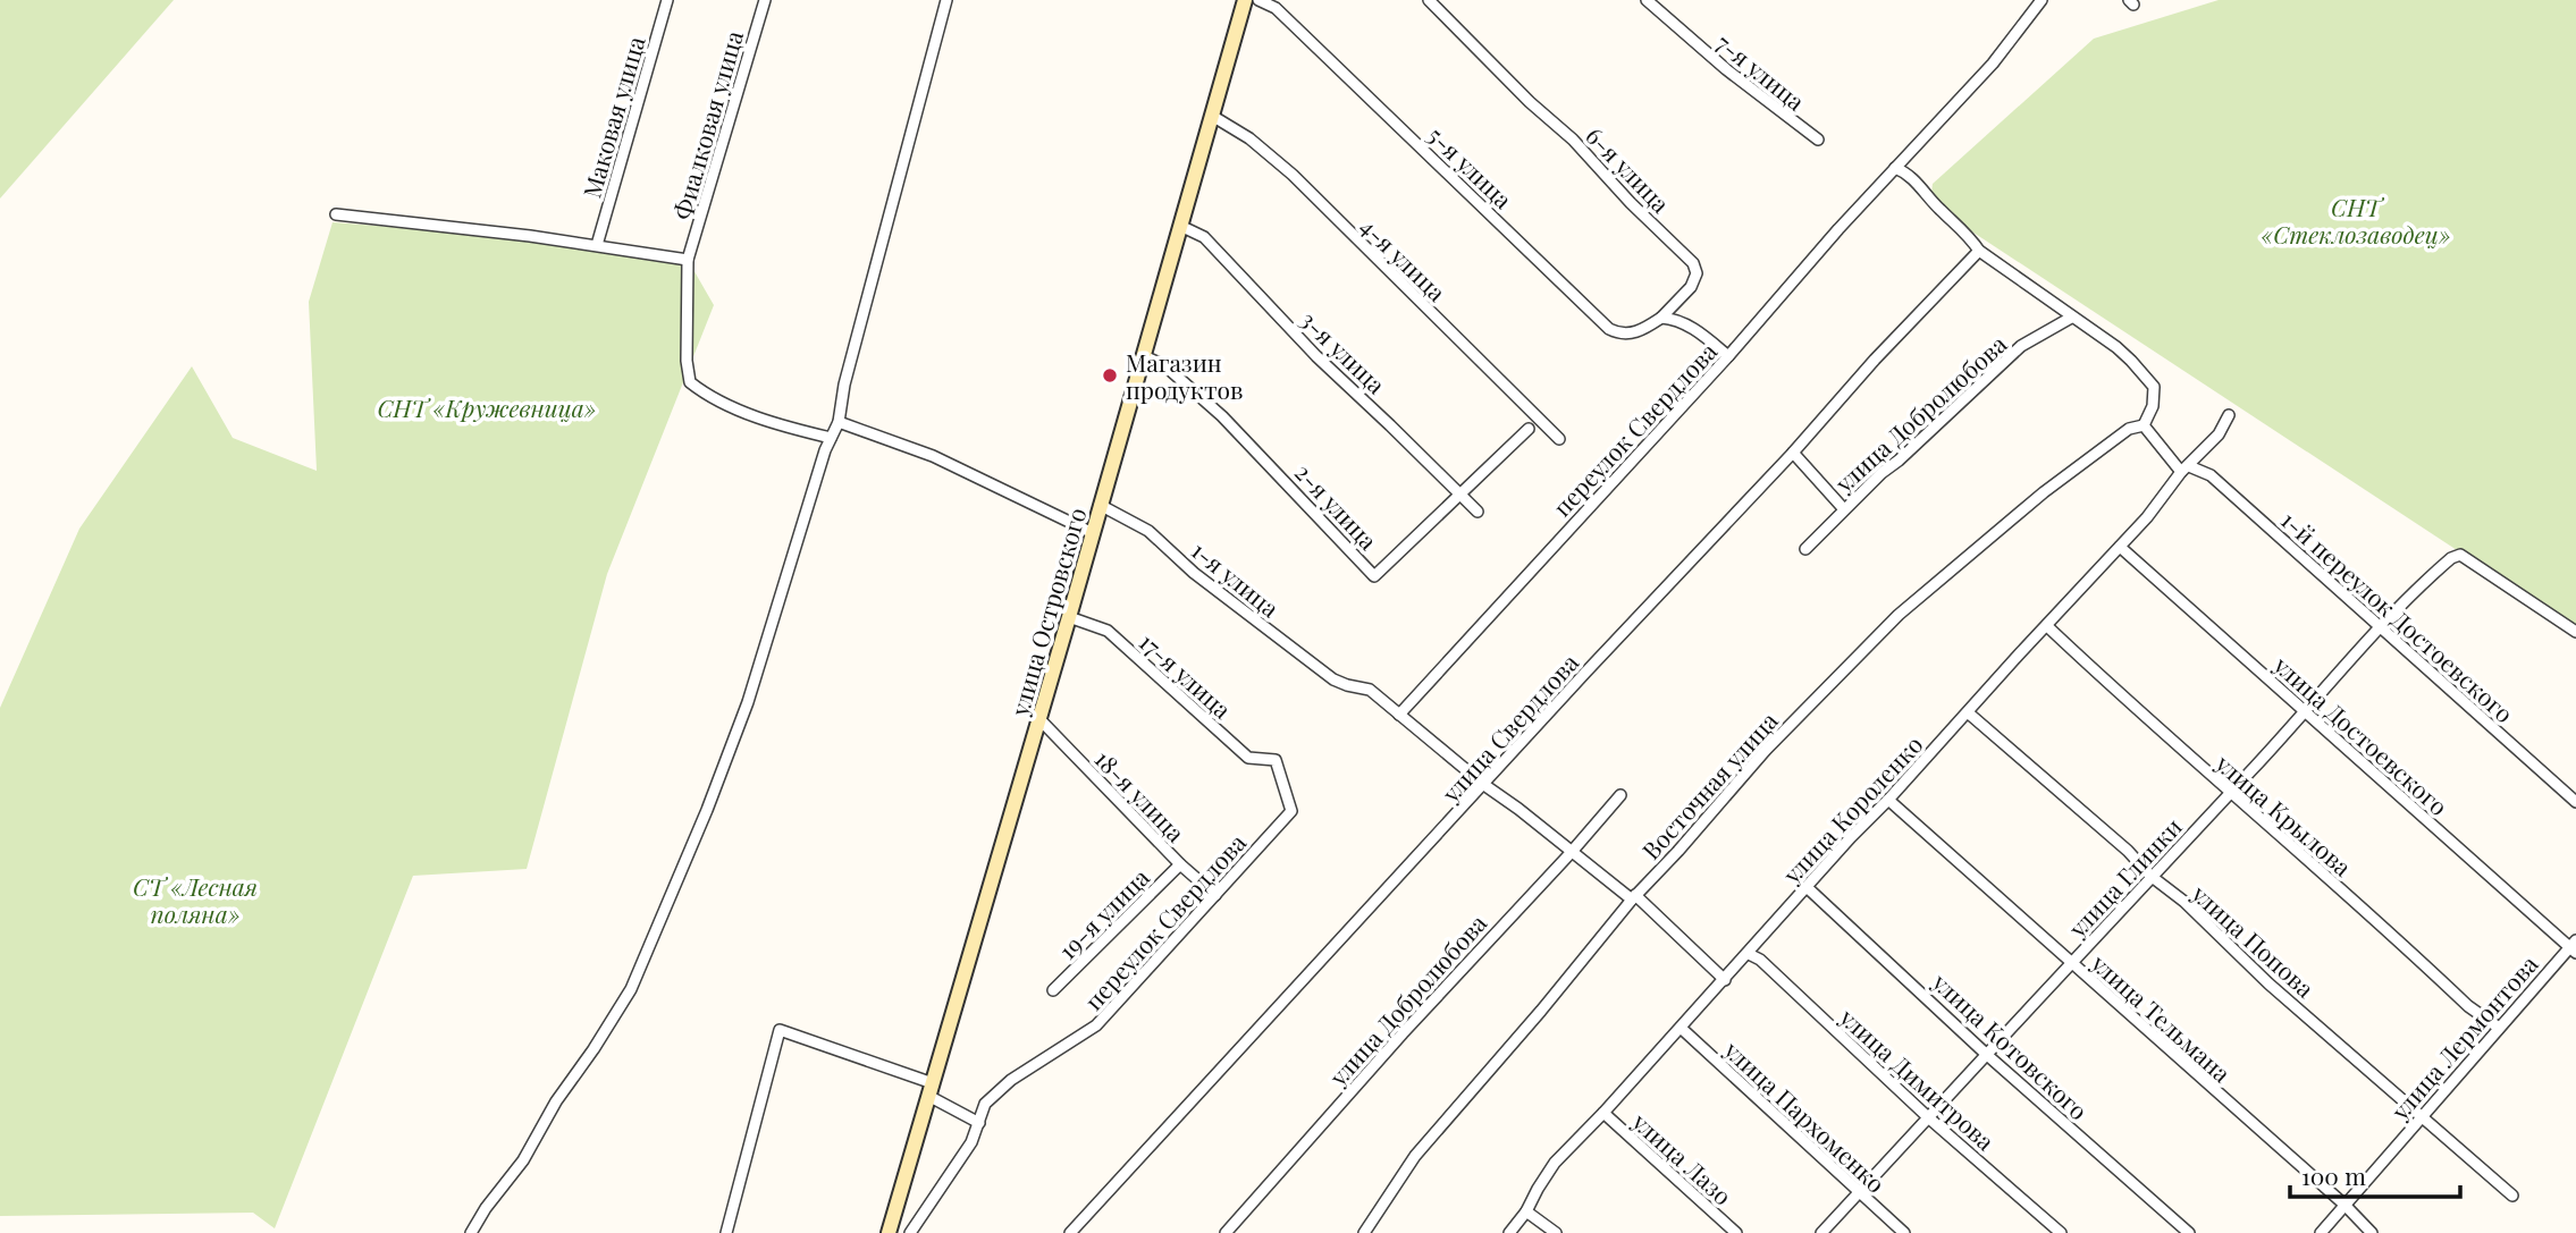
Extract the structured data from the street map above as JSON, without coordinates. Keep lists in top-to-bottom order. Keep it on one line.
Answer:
{"streets":{"street":["7-я улица","Маковая улица","Фиалковая улица","5-я улица","6-я улица","4-я улица","3-я улица","улица Добролюбова","переулок Свердлова","2-я улица","1-я улица","улица Островского","1-й переулок Достоевского","17-я улица","улица Свердлова","улица Достоевского","Восточная улица","18-я улица","улица Короленко","улица Крылова","улица Глинки","19-я улица","улица Попова","улица Тельмана","улица Лермонтова","улица Котовского","улица Димитрова","улица Пархоменко","улица Лазо"]},"crossings":[["5-я улица","6-я улица"],["4-я улица","улица Островского"],["3-я улица","2-я улица"],["3-я улица","улица Островского"],["улица Добролюбова","1-я улица"],["переулок Свердлова","1-я улица"],["переулок Свердлова","17-я улица"],["переулок Свердлова","18-я улица"],["2-я улица","улица Островского"],["1-я улица","улица Островского"],["1-я улица","улица Свердлова"],["1-я улица","Восточная улица"],["1-я улица","улица Короленко"],["улица Островского","17-я улица"],["улица Островского","18-я улица"],["1-й переулок Достоевского","Восточная улица"],["1-й переулок Достоевского","улица Короленко"],["1-й переулок Достоевского","улица Глинки"],["улица Достоевского","улица Короленко"],["улица Достоевского","улица Глинки"],["улица Достоевского","улица Лермонтова"],["18-я улица","19-я улица"],["улица Короленко","улица Крылова"],["улица Короленко","улица Попова"],["улица Короленко","улица Тельмана"],["улица Короленко","улица Котовского"],["улица Короленко","улица Димитрова"],["улица Короленко","улица Пархоменко"],["улица Короленко","улица Лазо"],["улица Крылова","улица Глинки"],["улица Крылова","улица Лермонтова"],["улица Глинки","улица Попова"],["улица Глинки","улица Тельмана"],["улица Глинки","улица Котовского"],["улица Глинки","улица Димитрова"],["улица Глинки","улица Пархоменко"],["улица Попова","улица Лермонтова"],["улица Тельмана","улица Лермонтова"]],"parks":["СНТ «Стеклозаводец»","СНТ «Кружевница»","СТ «Лесная поляна»"],"places":["Магазин продуктов"],"scale_bar":"100 m"}
